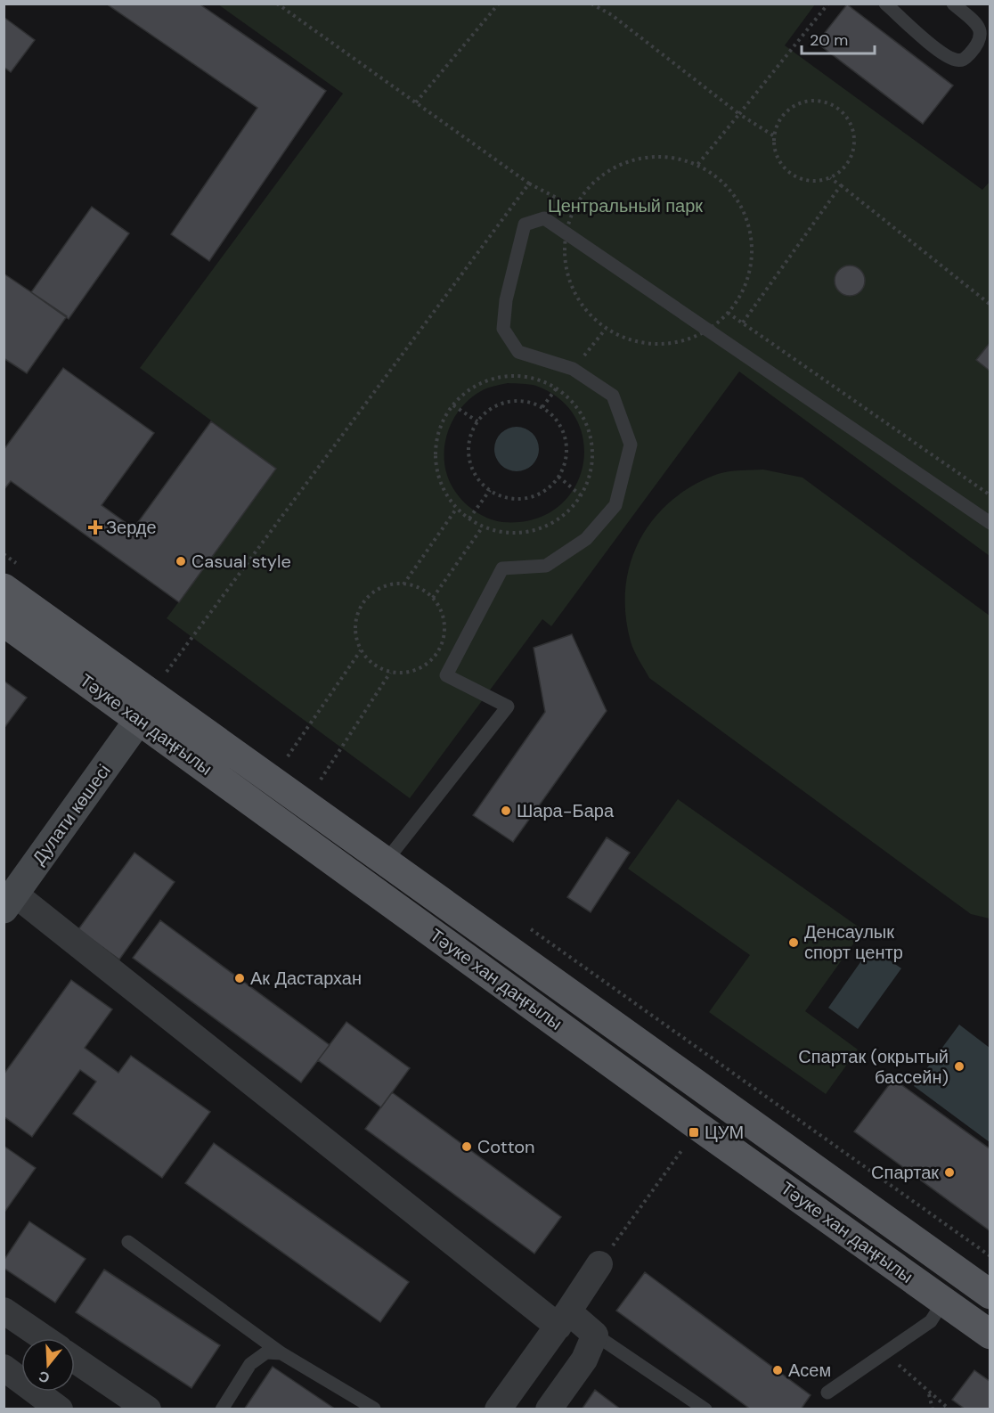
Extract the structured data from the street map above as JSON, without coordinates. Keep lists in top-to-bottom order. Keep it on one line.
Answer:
{"streets":{"main road":["Тәуке хан даңғылы","Дулати көшесі"]},"crossings":[["Тәуке хан даңғылы","Дулати көшесі"]],"parks":["Центральный парк"],"places":{"health":["Зерде"],"other":["Casual style","Шара-Бара","Денсаулык спорт центр","Ак Дастархан","Спартак (окрытый бассейн)","Cotton","Спартак","Асем"],"transit":["ЦУМ"]},"scale_bar":"20 m","north":"bottom"}
